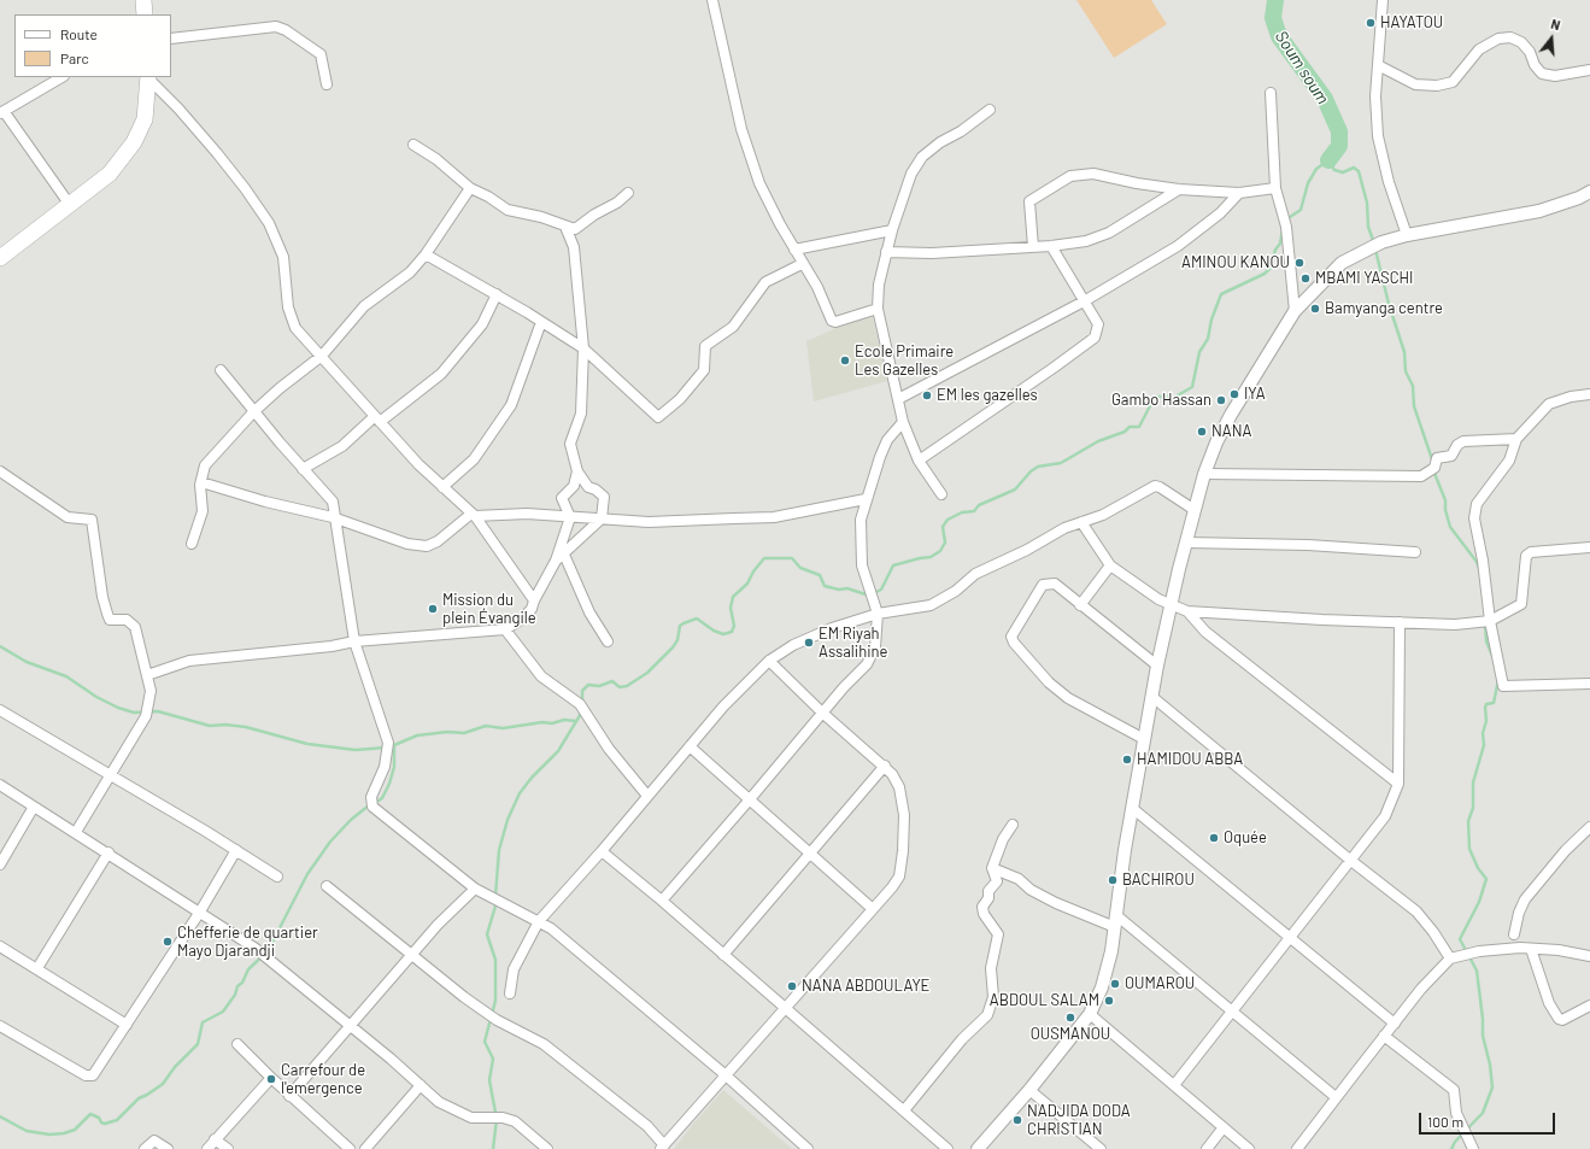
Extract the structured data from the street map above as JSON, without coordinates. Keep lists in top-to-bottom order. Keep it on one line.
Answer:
{"water":["Soum soum"],"places":["HAYATOU","AMINOU KANOU","MBAMI YASCHI","Bamyanga centre","Ecole Primaire Les Gazelles","IYA","EM les gazelles","Gambo Hassan","NANA","Mission du plein Évangile","EM Riyah Assalihine","HAMIDOU ABBA","Oquée","BACHIROU","Chefferie de quartier Mayo Djarandji","OUMAROU","NANA ABDOULAYE","ABDOUL SALAM","OUSMANOU","Carrefour de l'emergence","NADJIDA DODA CHRISTIAN"],"legend":["Route","Parc"],"scale_bar":"100 m","north":"top"}
